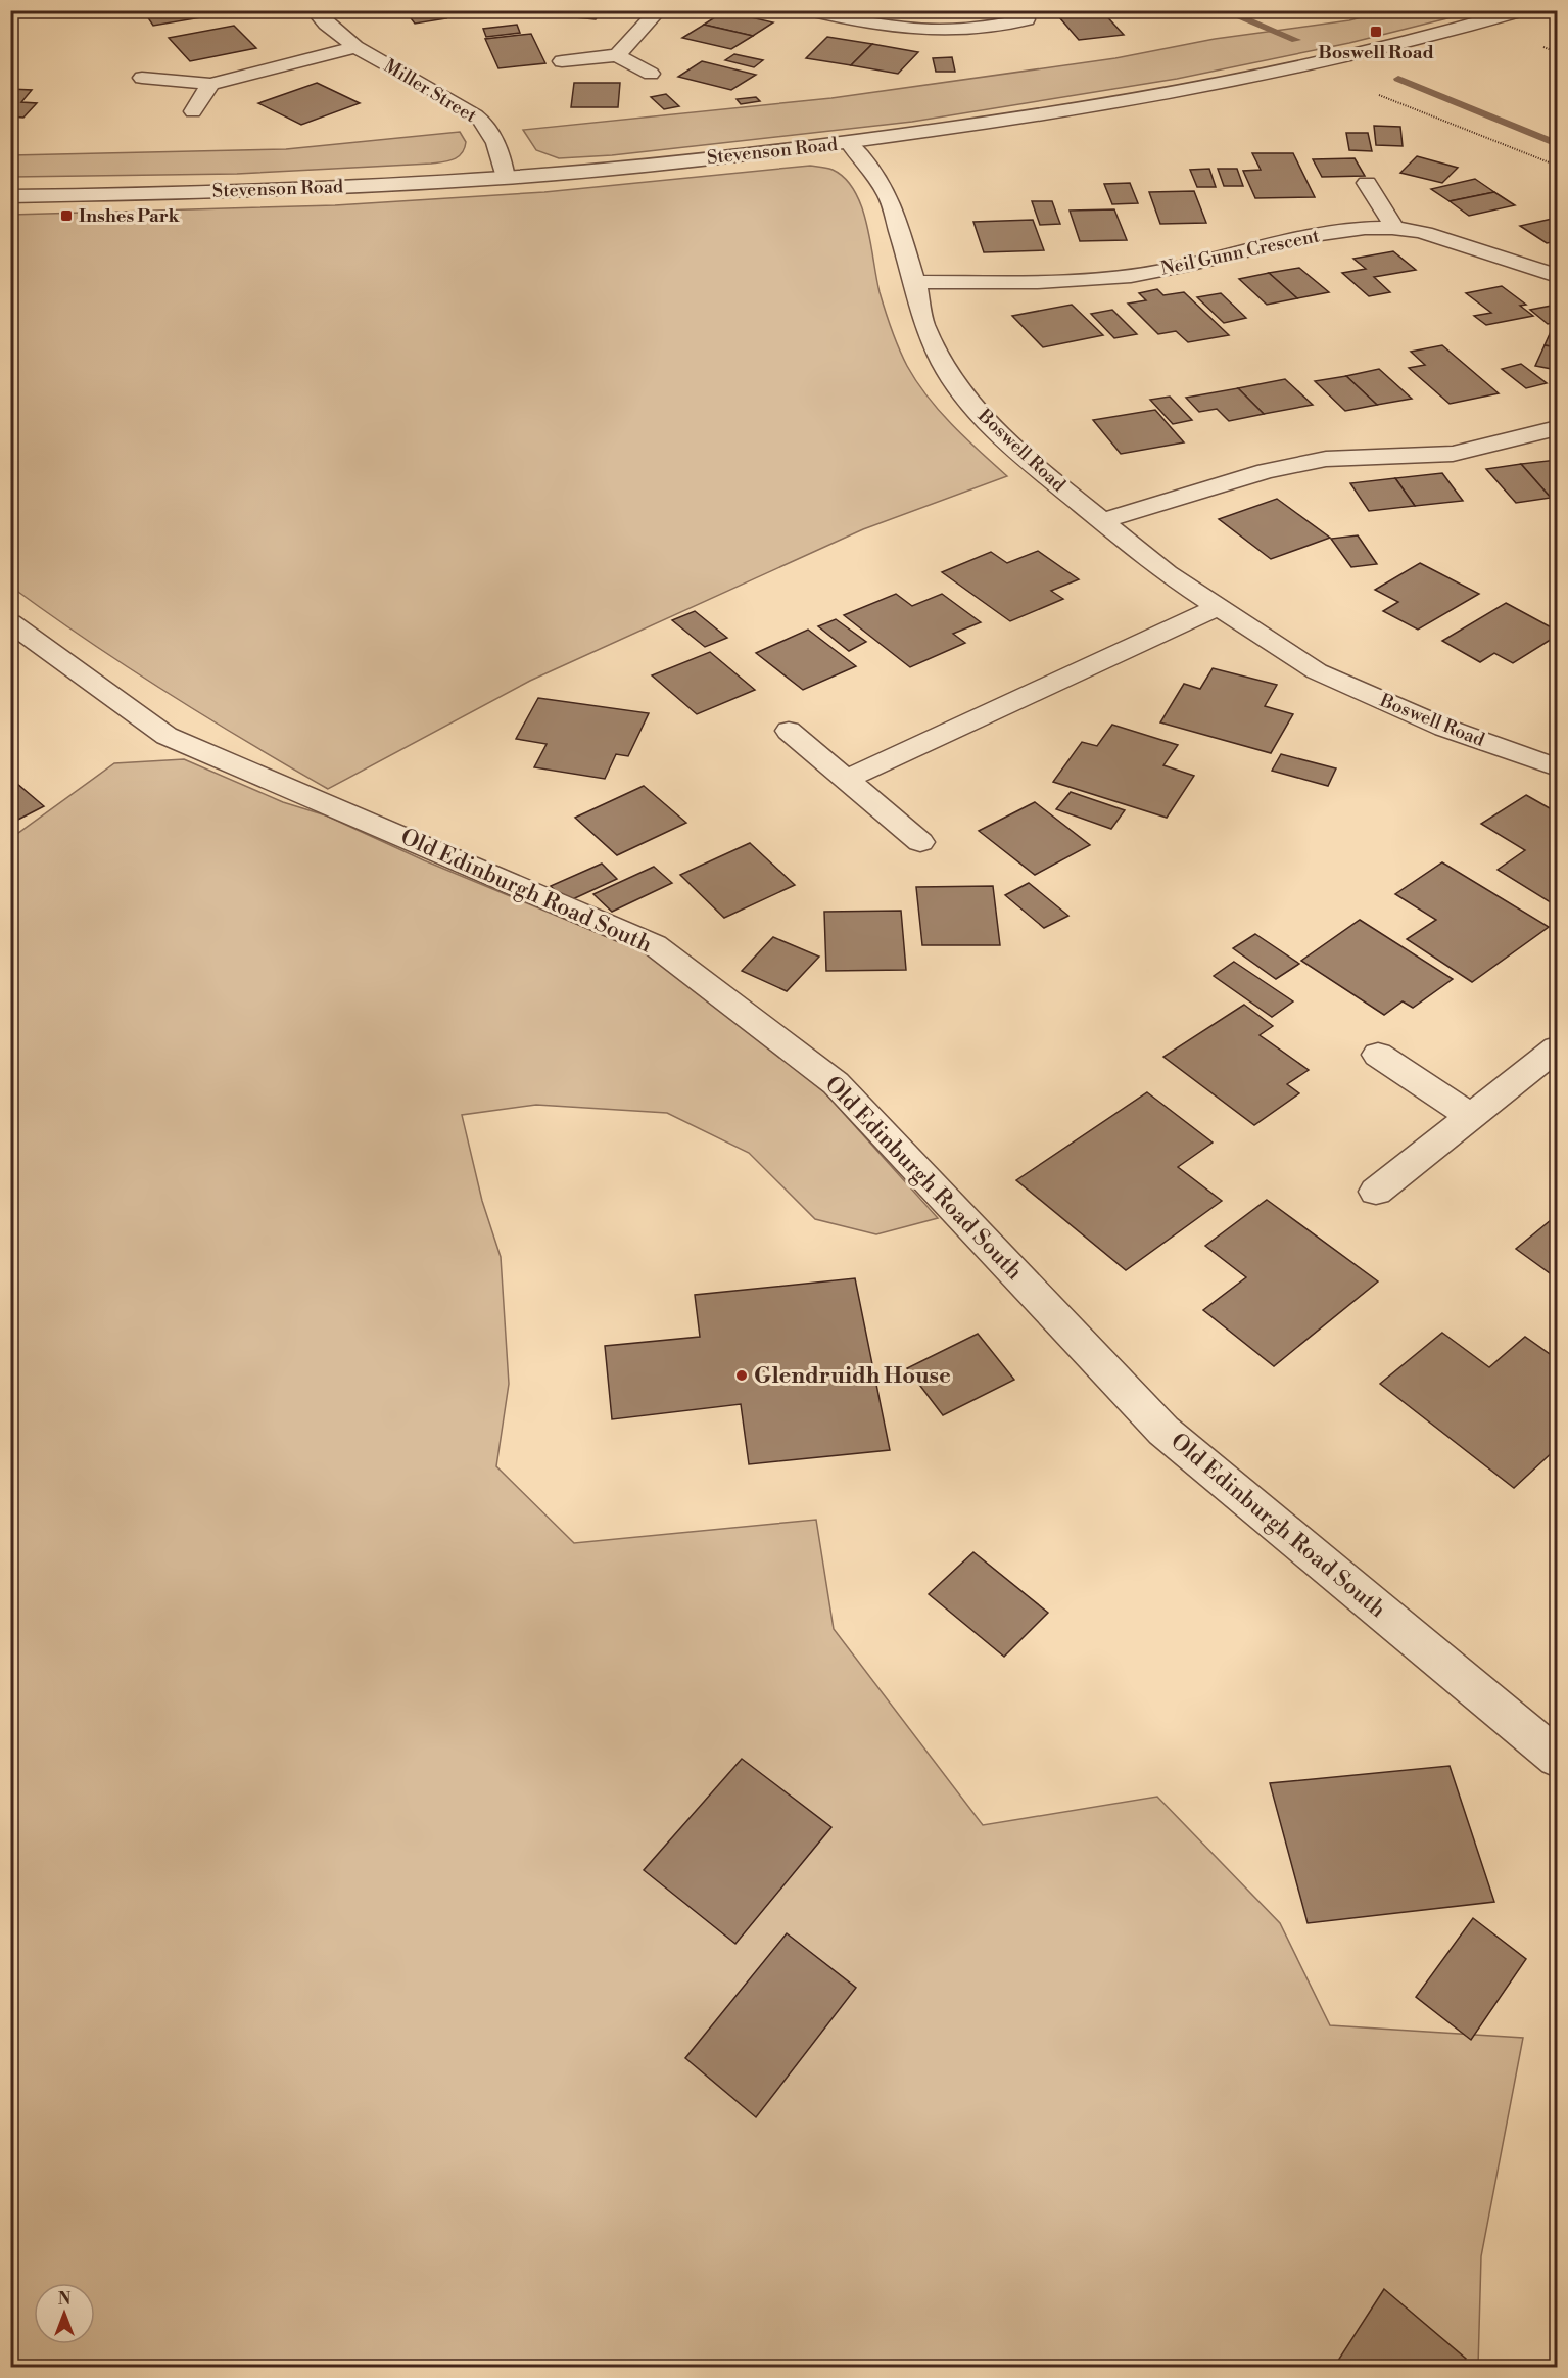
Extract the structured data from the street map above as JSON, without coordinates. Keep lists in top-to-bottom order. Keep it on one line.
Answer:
{"streets":{"street":["Miller Street","Stevenson Road","Neil Gunn Crescent","Boswell Road","Old Edinburgh Road South"]},"crossings":[["Miller Street","Stevenson Road"],["Stevenson Road","Boswell Road"],["Neil Gunn Crescent","Boswell Road"]],"places":{"transit":["Boswell Road","Inshes Park"],"other":["Glendruidh House"]},"north":"top"}
